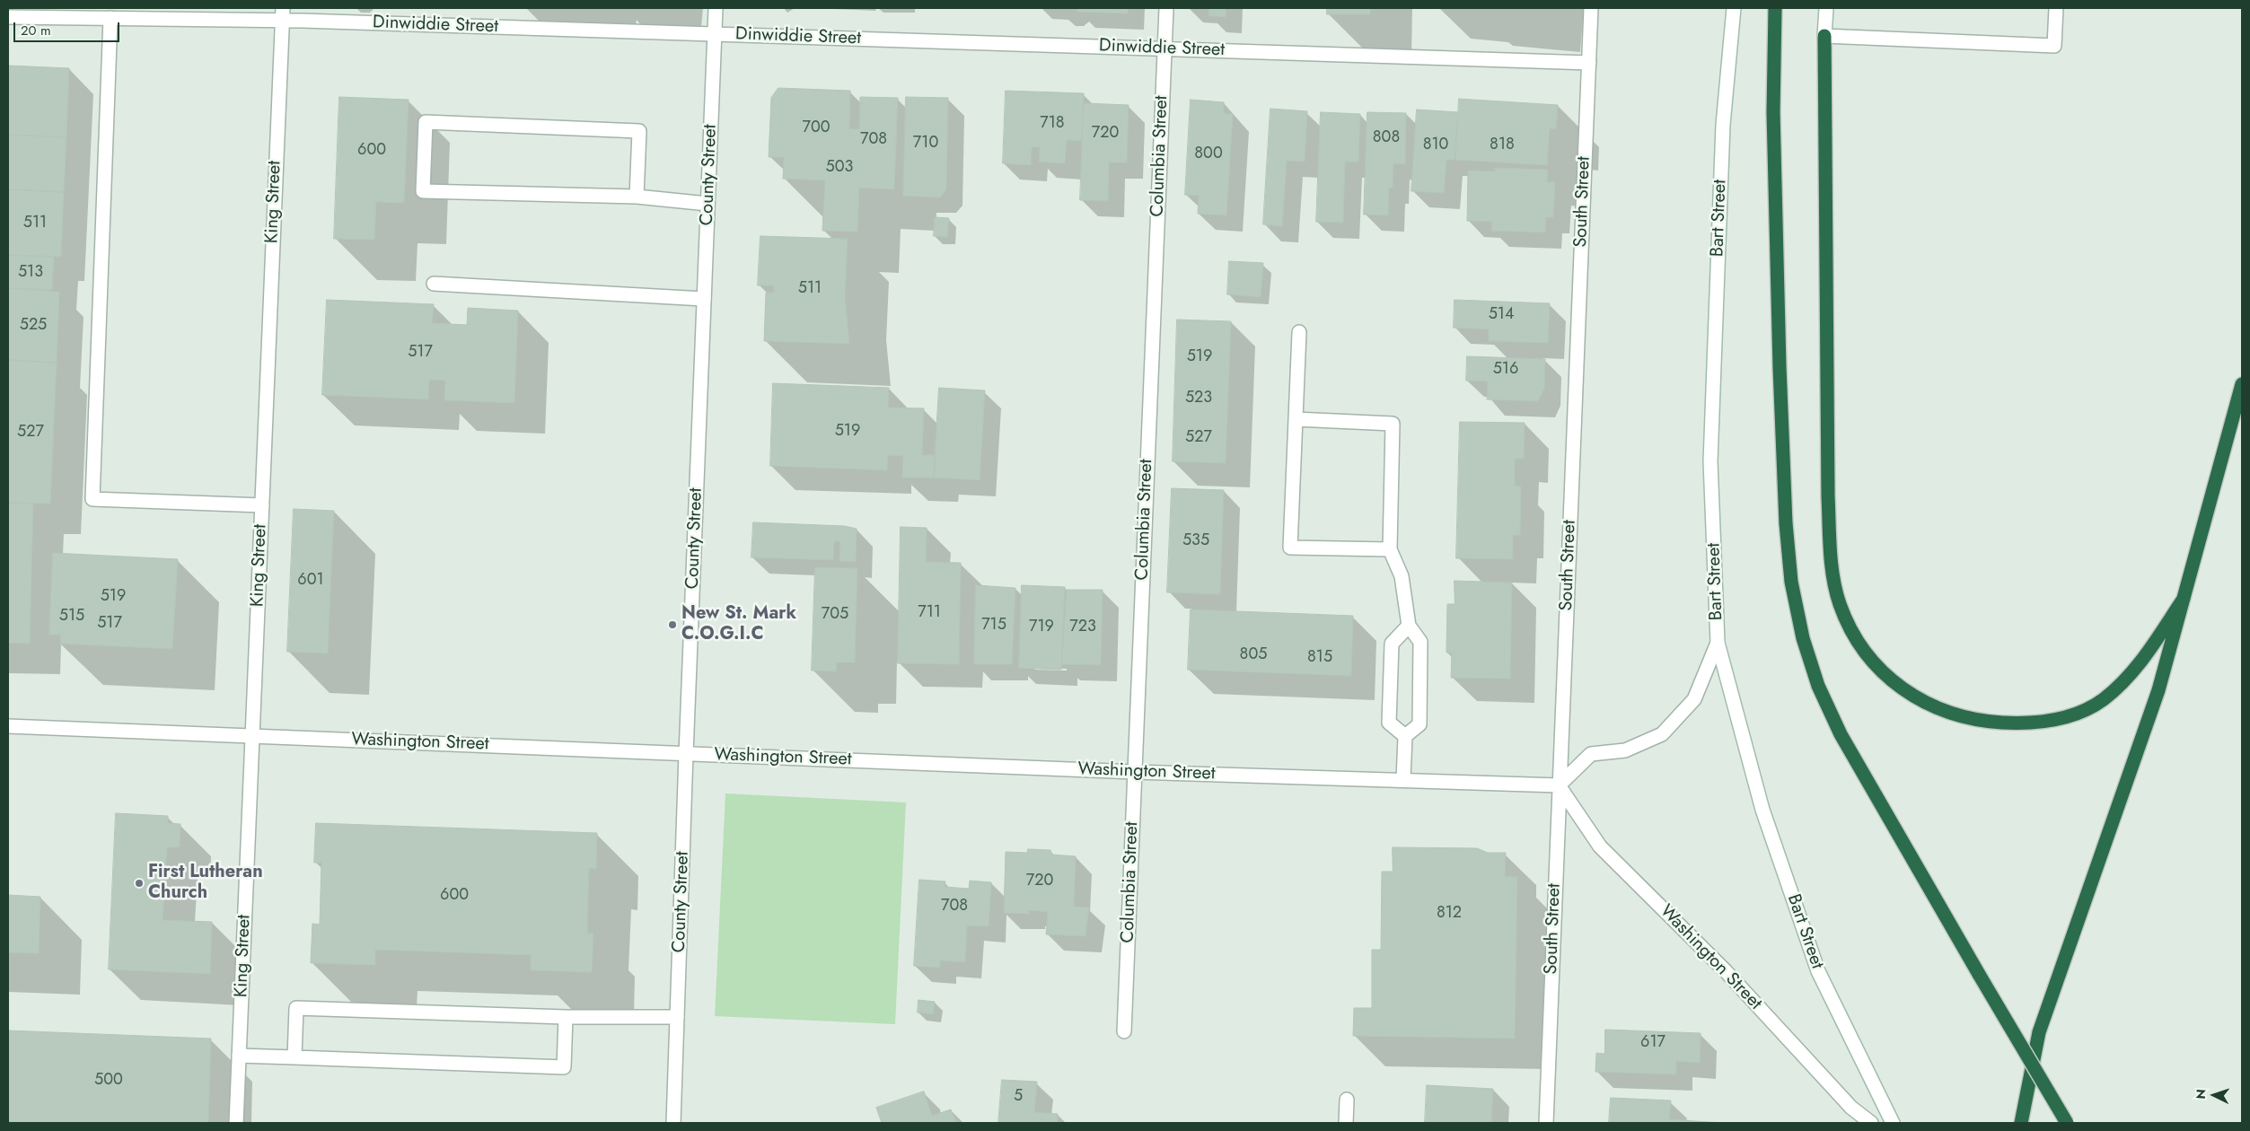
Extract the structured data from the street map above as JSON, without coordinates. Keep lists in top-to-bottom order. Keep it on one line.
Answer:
{"streets":{"street":["Dinwiddie Street","Columbia Street","County Street","King Street","South Street","Bart Street","Washington Street"]},"crossings":[["Dinwiddie Street","Columbia Street"],["Dinwiddie Street","County Street"],["Dinwiddie Street","King Street"],["Dinwiddie Street","South Street"],["Columbia Street","Washington Street"],["County Street","Washington Street"],["King Street","Washington Street"],["South Street","Washington Street"]],"places":["New St. Mark C.O.G.I.C","First Lutheran Church"],"house_numbers":["718","700","720","808","708","710","810","818","600","800","503","511","513","511","514","525","517","519","516","523","519","527","527","535","601","519","711","705","515","517","715","719","723","805","815","720","600","708","812","617","500","5"],"scale_bar":"20 m","north":"left"}
